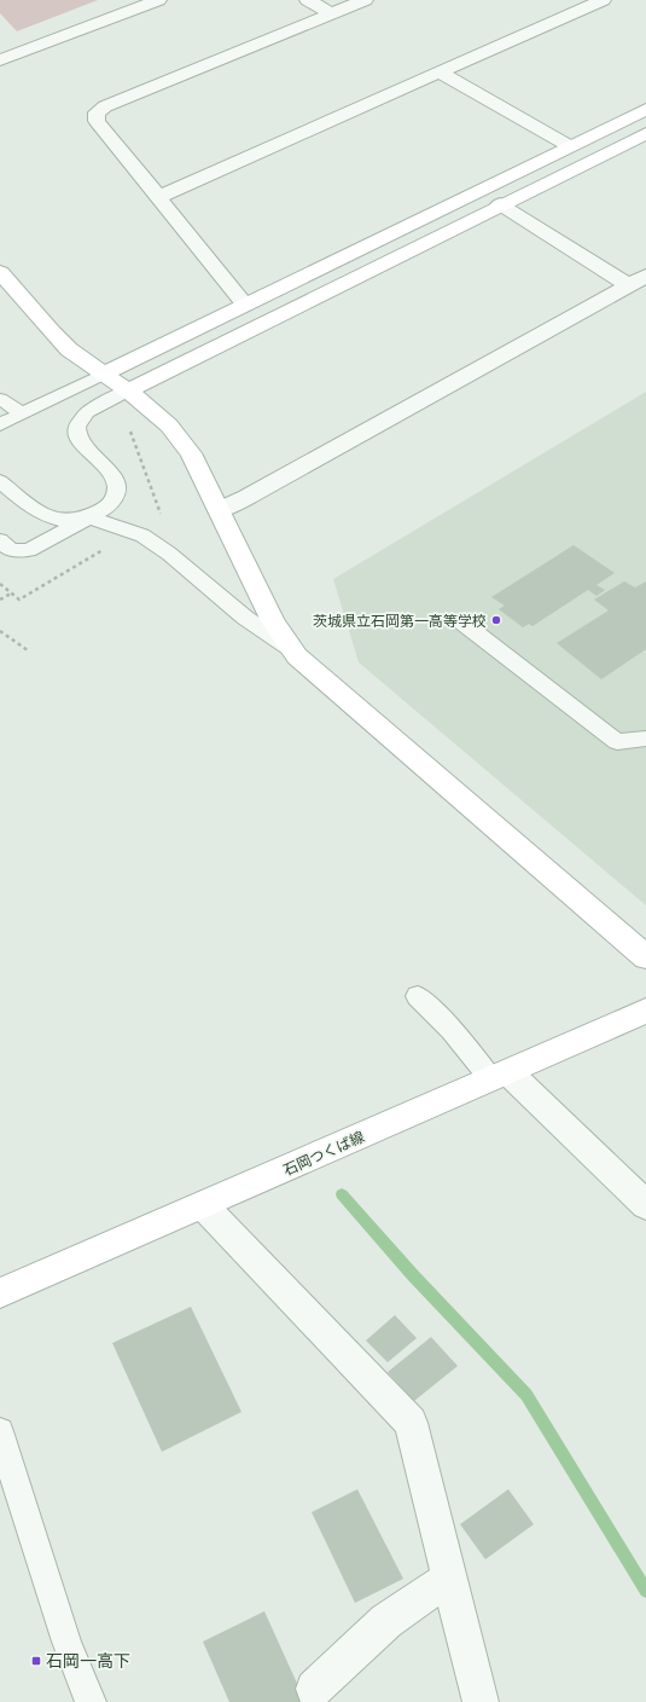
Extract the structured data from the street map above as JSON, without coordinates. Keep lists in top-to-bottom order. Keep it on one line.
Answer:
{"streets":{"street":["石岡つくば線"]},"places":{"other":["茨城県立石岡第一高等学校"],"transit":["石岡一高下"]}}
